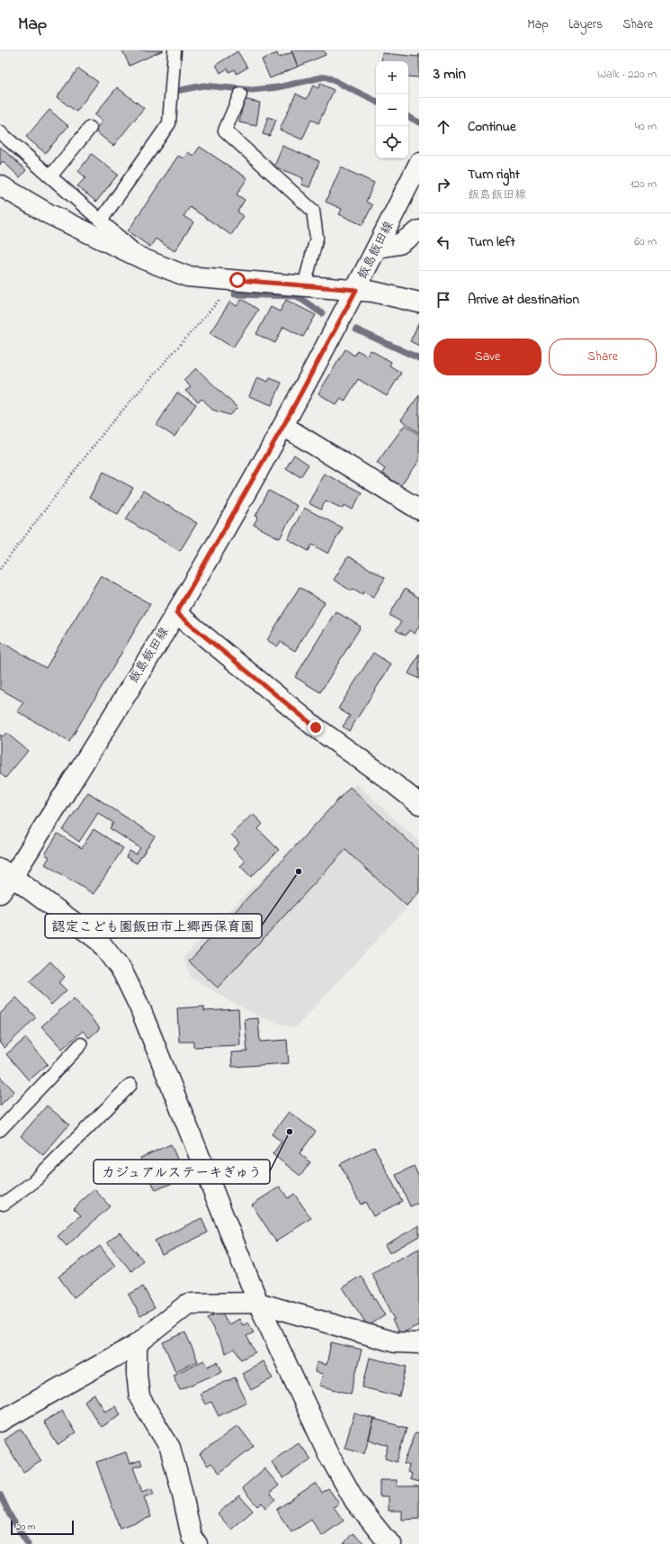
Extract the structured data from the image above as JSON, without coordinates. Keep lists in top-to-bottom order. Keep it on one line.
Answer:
{"streets":{"street":["飯島飯田線"]},"places":["認定こども園飯田市上郷西保育園","カジュアルステーキぎゅう"],"scale_bar":"20 m","page":{"header":"Map","nav":["Map","Layers","Share"],"heading":["3 min","Walk · 220 m"],"map_buttons":["+","−"],"list":[["Continue","40 m"],["Turn right","飯島飯田線","120 m"],["Turn left","60 m"],"Arrive at destination"],"buttons":["Save","Share"],"scale":"20 m"}}
